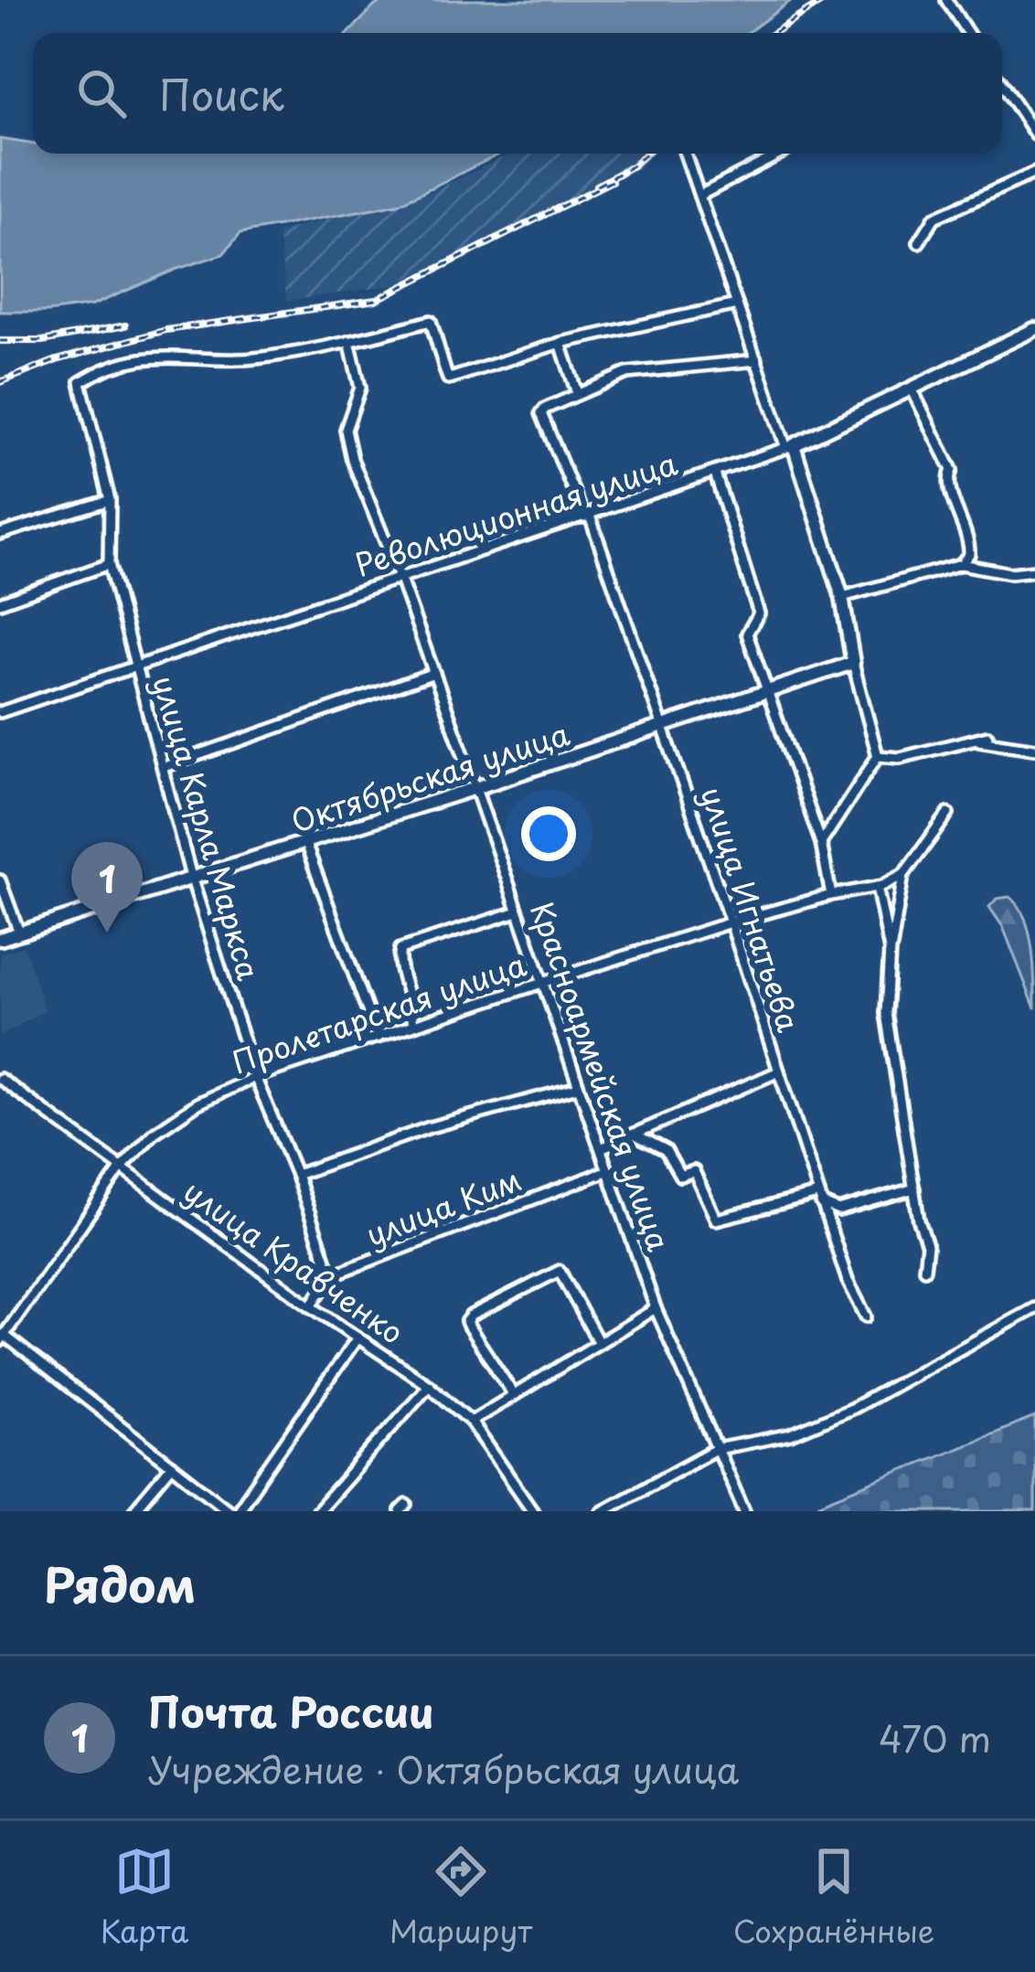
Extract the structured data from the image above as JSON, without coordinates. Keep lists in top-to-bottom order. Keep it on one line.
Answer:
{"streets":{"main road":["Революционная улица","Октябрьская улица"],"street":["улица Карла Маркса","улица Игнатьева","Пролетарская улица","Красноармейская улица","улица Ким","улица Кравченко"]},"crossings":[["Революционная улица","улица Карла Маркса"],["Революционная улица","улица Игнатьева"],["Революционная улица","Красноармейская улица"],["Октябрьская улица","улица Карла Маркса"],["Октябрьская улица","улица Игнатьева"],["Октябрьская улица","Красноармейская улица"],["улица Карла Маркса","Пролетарская улица"],["улица Карла Маркса","Красноармейская улица"],["улица Карла Маркса","улица Ким"],["улица Игнатьева","Пролетарская улица"],["Пролетарская улица","Красноармейская улица"],["Пролетарская улица","улица Кравченко"],["Красноармейская улица","улица Ким"]],"page":{"search":"Поиск","pins":"1","heading":"Рядом","list":[{"mark":"1","name":"Почта России","note":"Учреждение · Октябрьская улица","value":"470 m"}],"nav":["Карта","Маршрут","Сохранённые"]}}
